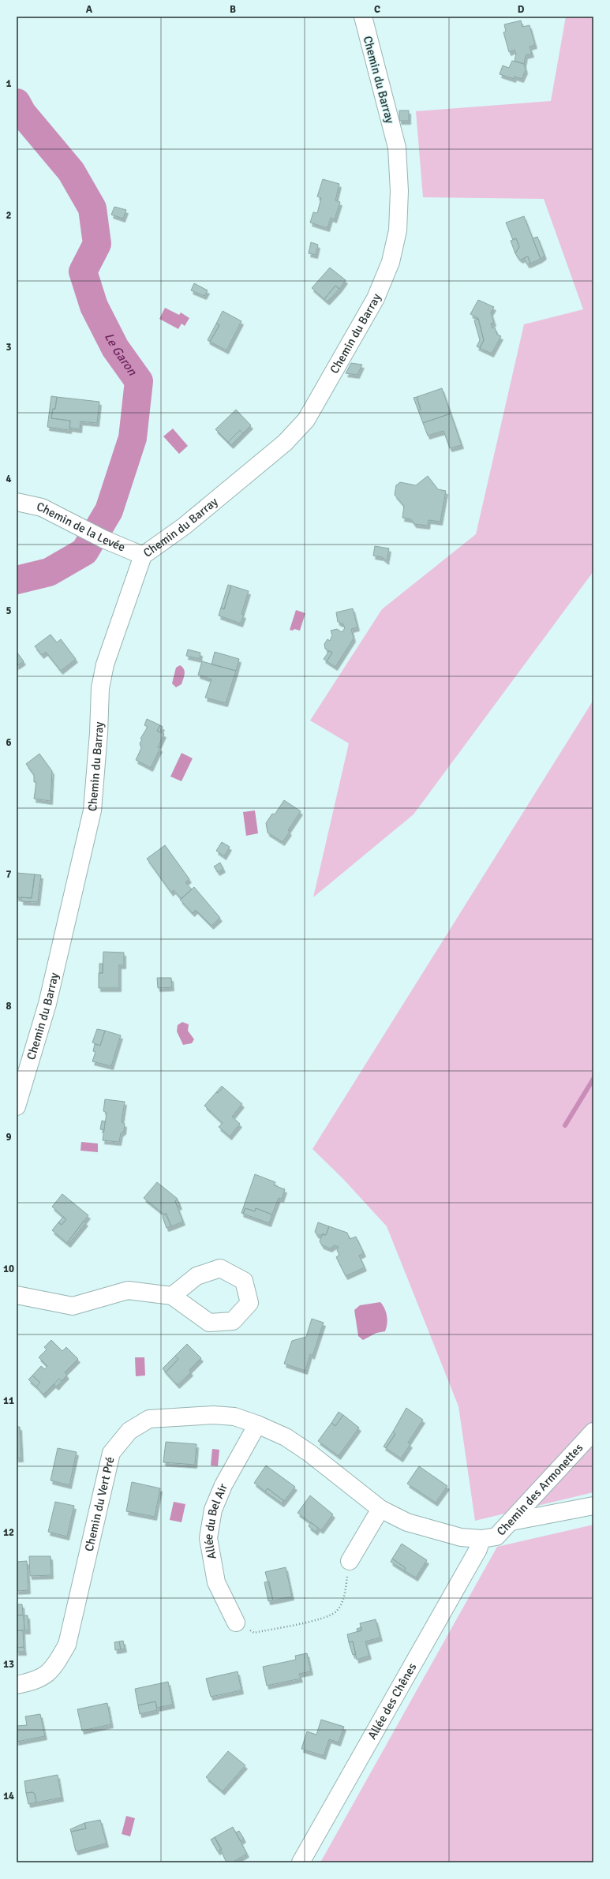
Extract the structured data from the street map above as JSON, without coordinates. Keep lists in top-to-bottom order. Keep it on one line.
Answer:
{"streets":{"street":["Chemin du Barray","Chemin de la Levée","Chemin des Armonettes","Chemin du Vert Pré","Allée du Bel Air","Allée des Chênes"]},"crossings":[["Chemin du Barray","Chemin de la Levée"],["Chemin des Armonettes","Chemin du Vert Pré"],["Chemin des Armonettes","Allée des Chênes"],["Chemin du Vert Pré","Allée du Bel Air"],["Chemin du Vert Pré","Allée des Chênes"]],"water":["Le Garon"],"grid":{"columns":["A","B","C","D"],"rows":["1","2","3","4","5","6","7","8","9","10","11","12","13","14"]}}
